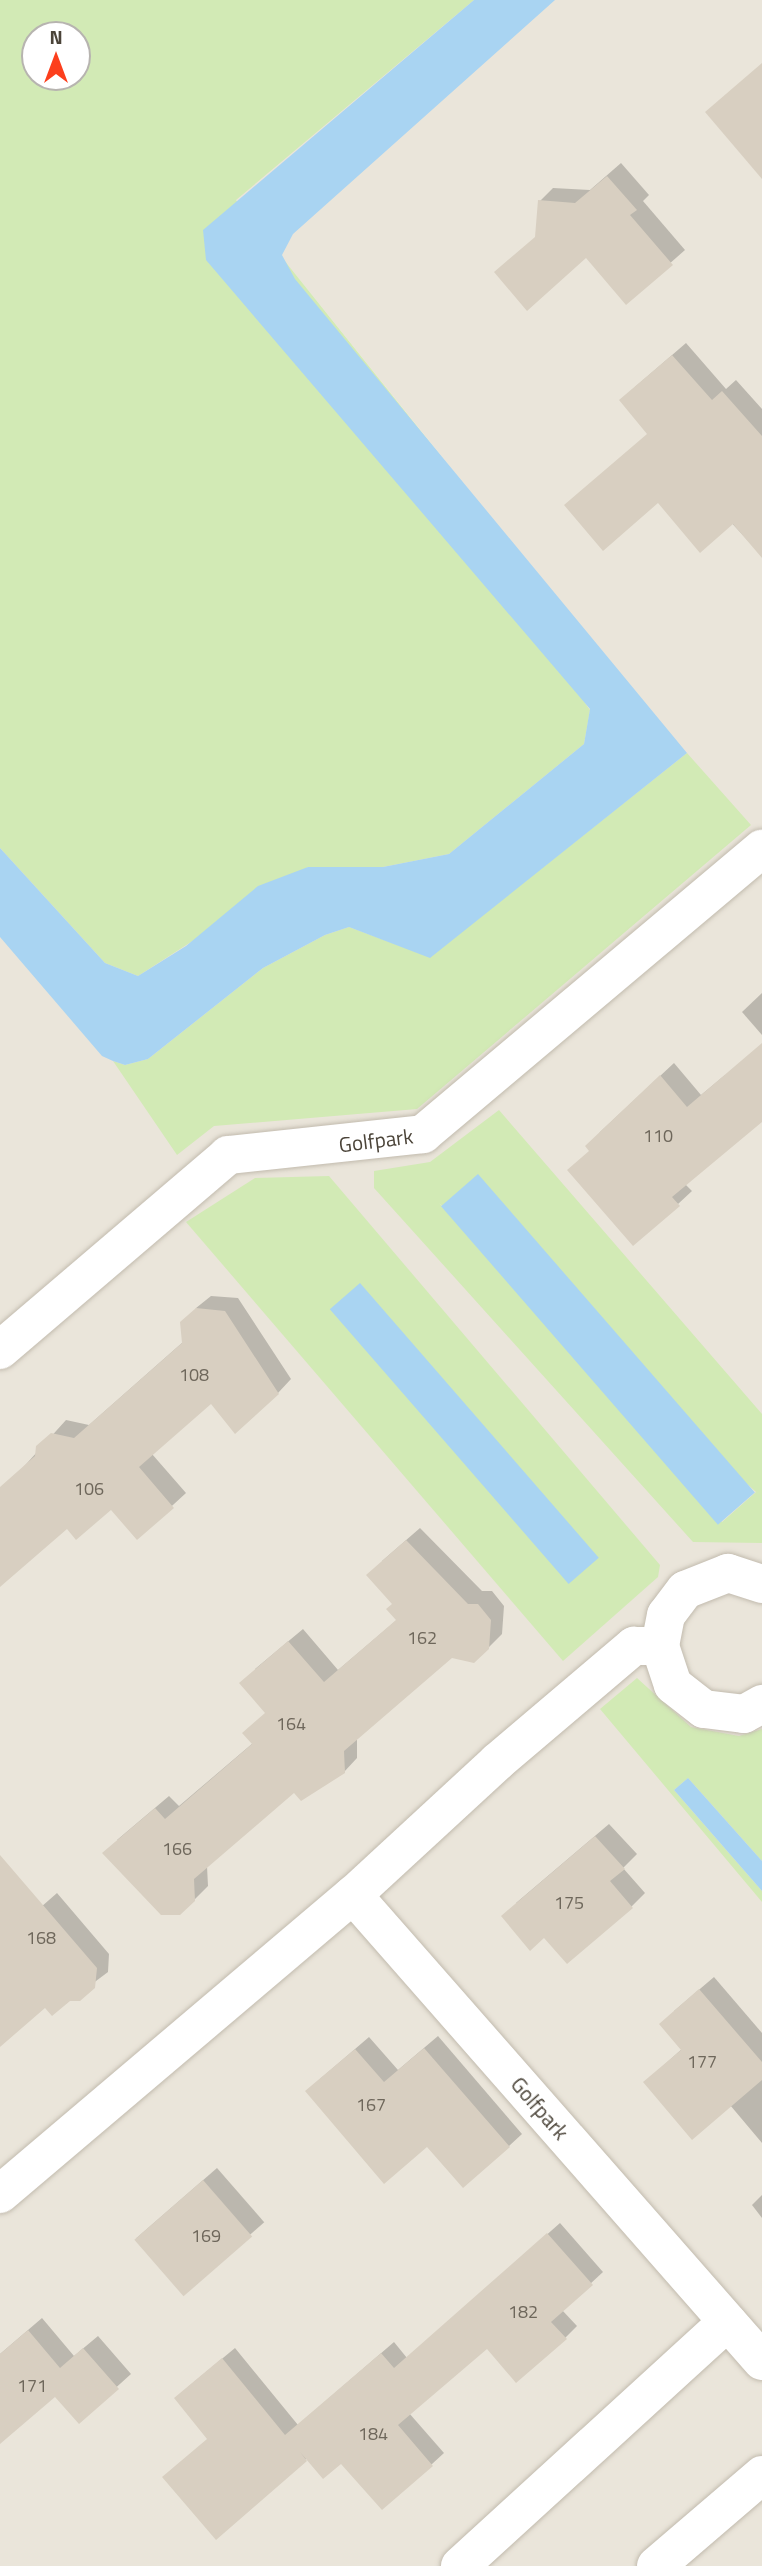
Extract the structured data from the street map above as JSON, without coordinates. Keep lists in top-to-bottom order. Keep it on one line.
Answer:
{"streets":{"street":["Golfpark"]},"house_numbers":["110","108","106","162","164","166","175","168","177","167","169","182","171","184"],"north":"top"}
